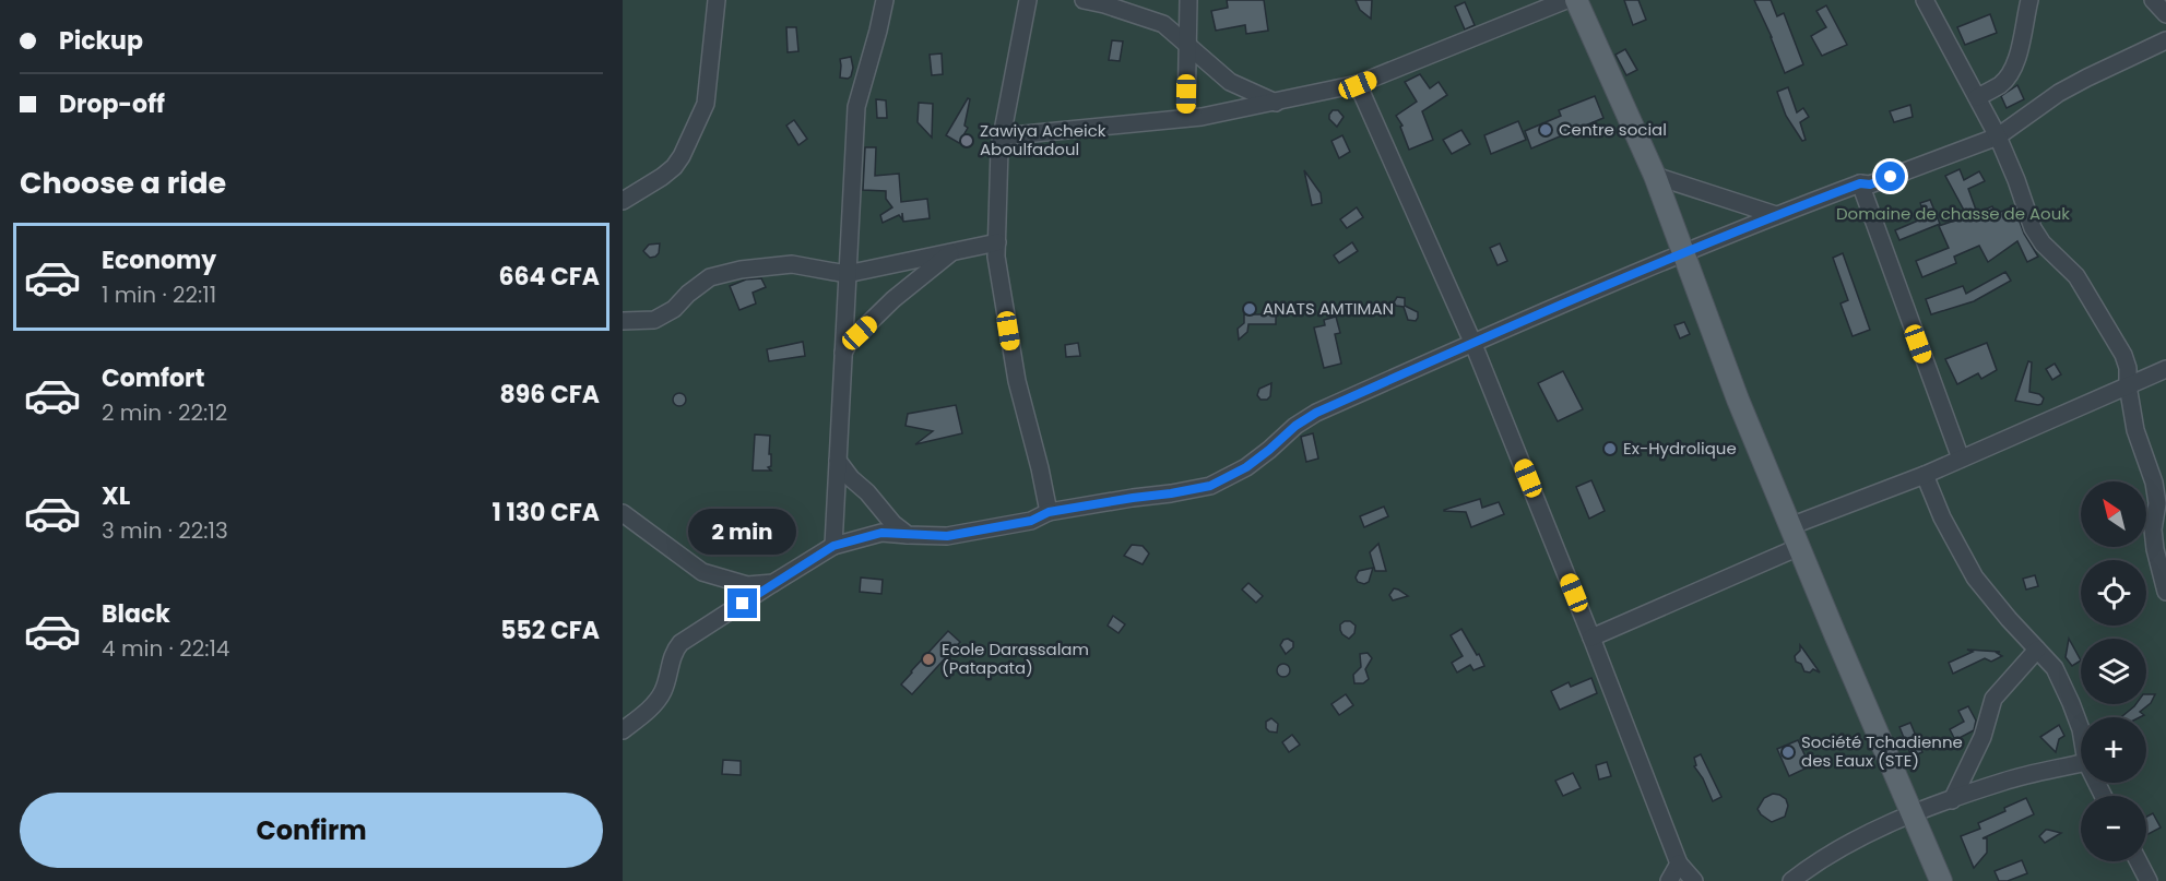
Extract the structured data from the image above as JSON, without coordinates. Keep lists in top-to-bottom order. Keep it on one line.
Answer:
{"parks":["Domaine de chasse de Aouk"],"places":["Centre social","Zawiya Acheick Aboulfadoul","ANATS AMTIMAN","Ex-Hydrolique","Ecole Darassalam (Patapata)","Société Tchadienne des Eaux (STE)"],"north":"top left","page":{"banner":["Pickup","Drop-off"],"heading":"Choose a ride","list":[{"name":"Economy","note":"1 min · 22:11","value":"664 CFA"},{"name":"Comfort","note":"2 min · 22:12","value":"896 CFA"},{"name":"XL","note":"3 min · 22:13","value":"1 130 CFA"},{"name":"Black","note":"4 min · 22:14","value":"552 CFA"}],"map_buttons":["+","−"],"bubble":"2 min","buttons":"Confirm"}}
